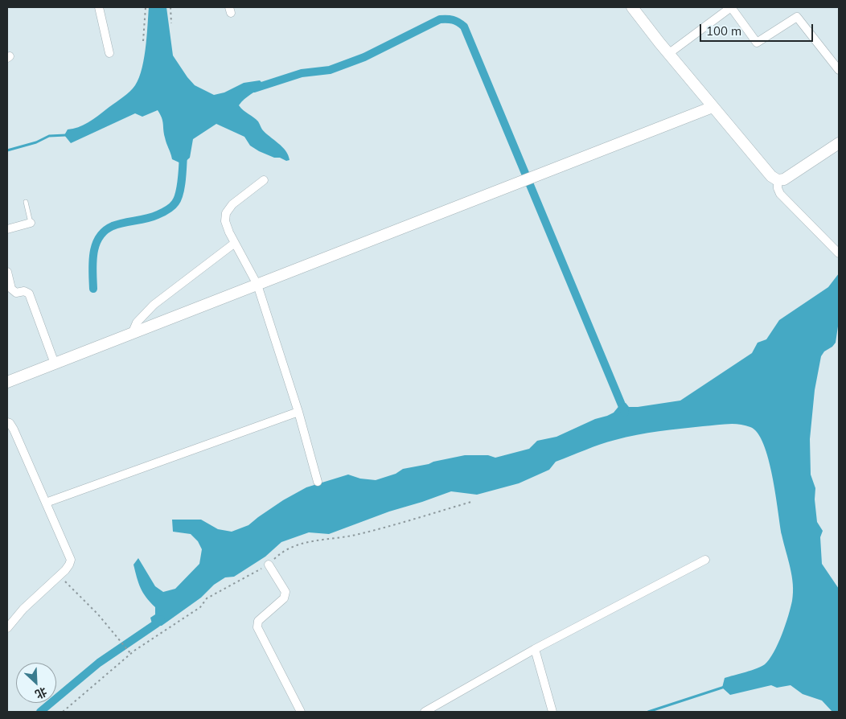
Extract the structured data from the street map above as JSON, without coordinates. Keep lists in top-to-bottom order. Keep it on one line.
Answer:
{"scale_bar":"100 m","north":"bottom right"}
